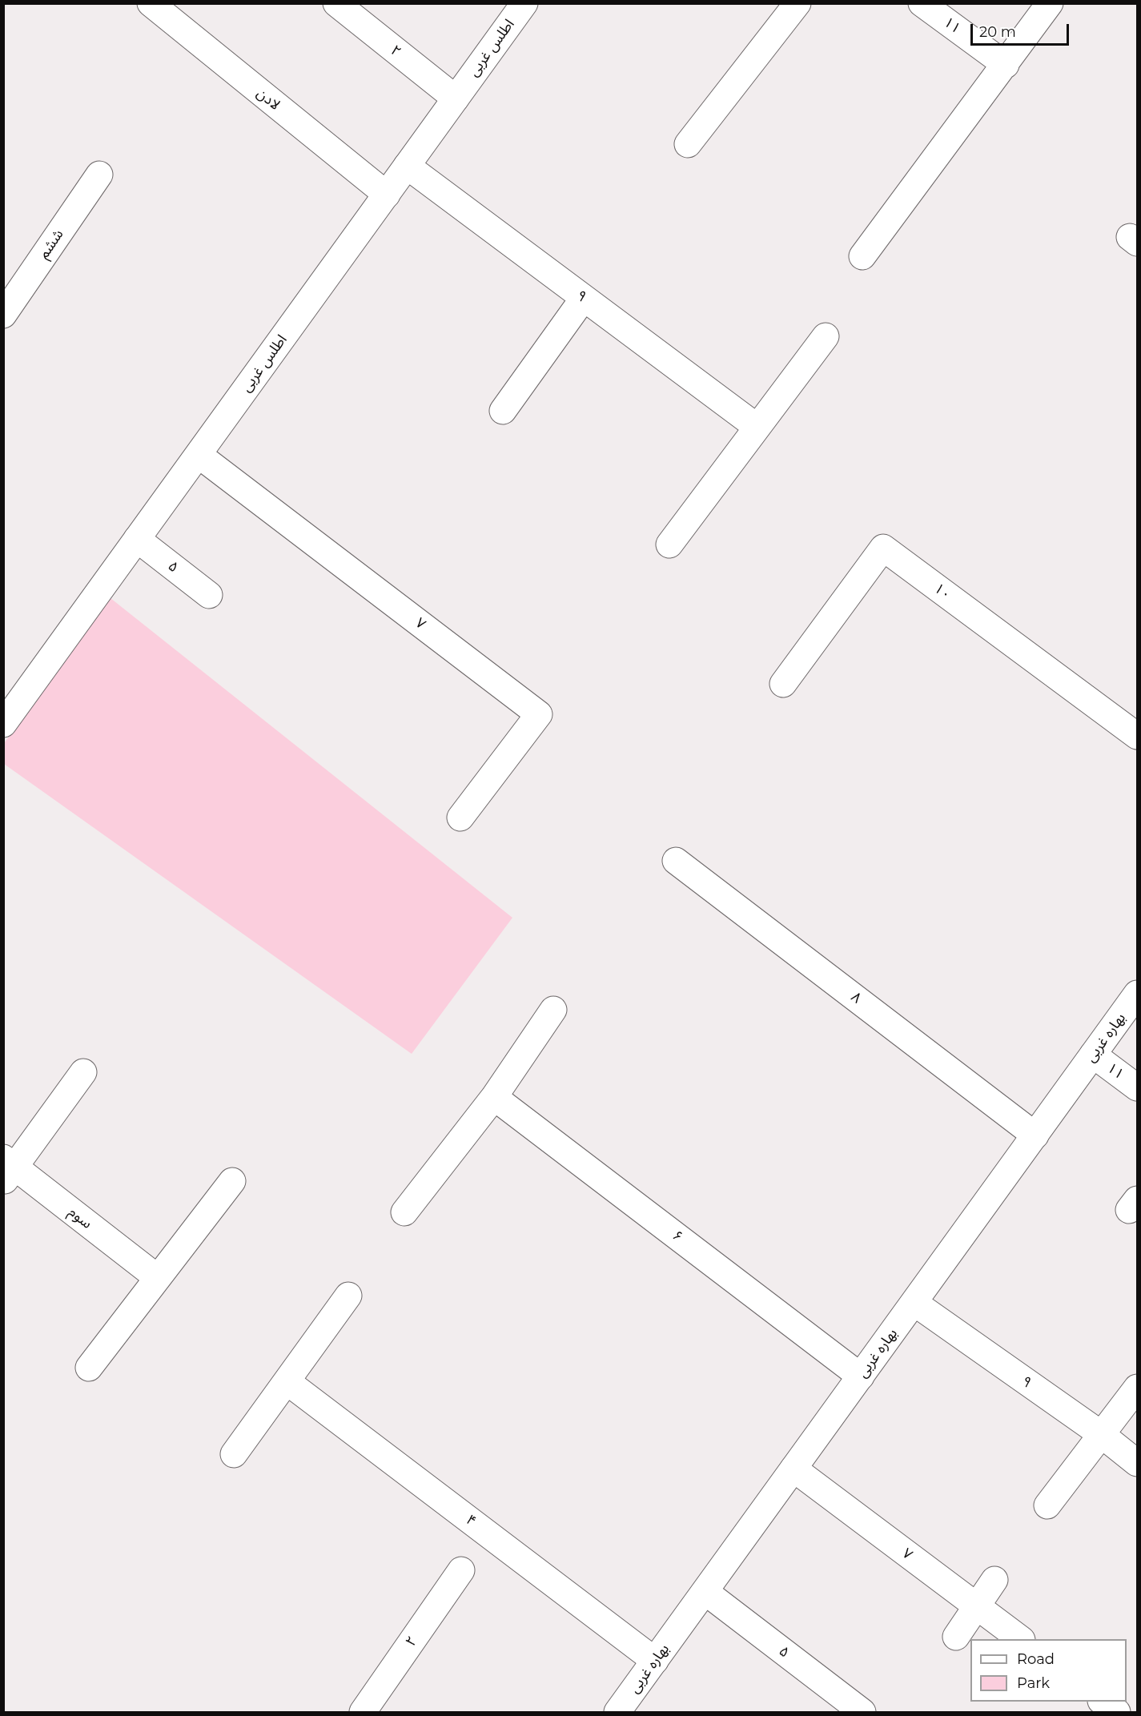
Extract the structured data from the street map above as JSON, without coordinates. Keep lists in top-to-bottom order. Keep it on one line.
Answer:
{"streets":{"street":["۱۱","اطلس غربی","۲","لادن","ششم","۹","۵","۱۰","۷","۸","بهاره غربی","سوم","۶","۴"]},"crossings":[["۱۱","بهاره غربی"],["اطلس غربی","۲"],["اطلس غربی","لادن"],["اطلس غربی","۹"],["اطلس غربی","۵"],["اطلس غربی","۷"],["۹","بهاره غربی"],["۵","بهاره غربی"],["۷","بهاره غربی"],["۸","بهاره غربی"],["بهاره غربی","۶"],["بهاره غربی","۴"]],"legend":["Road","Park"],"scale_bar":"20 m"}
